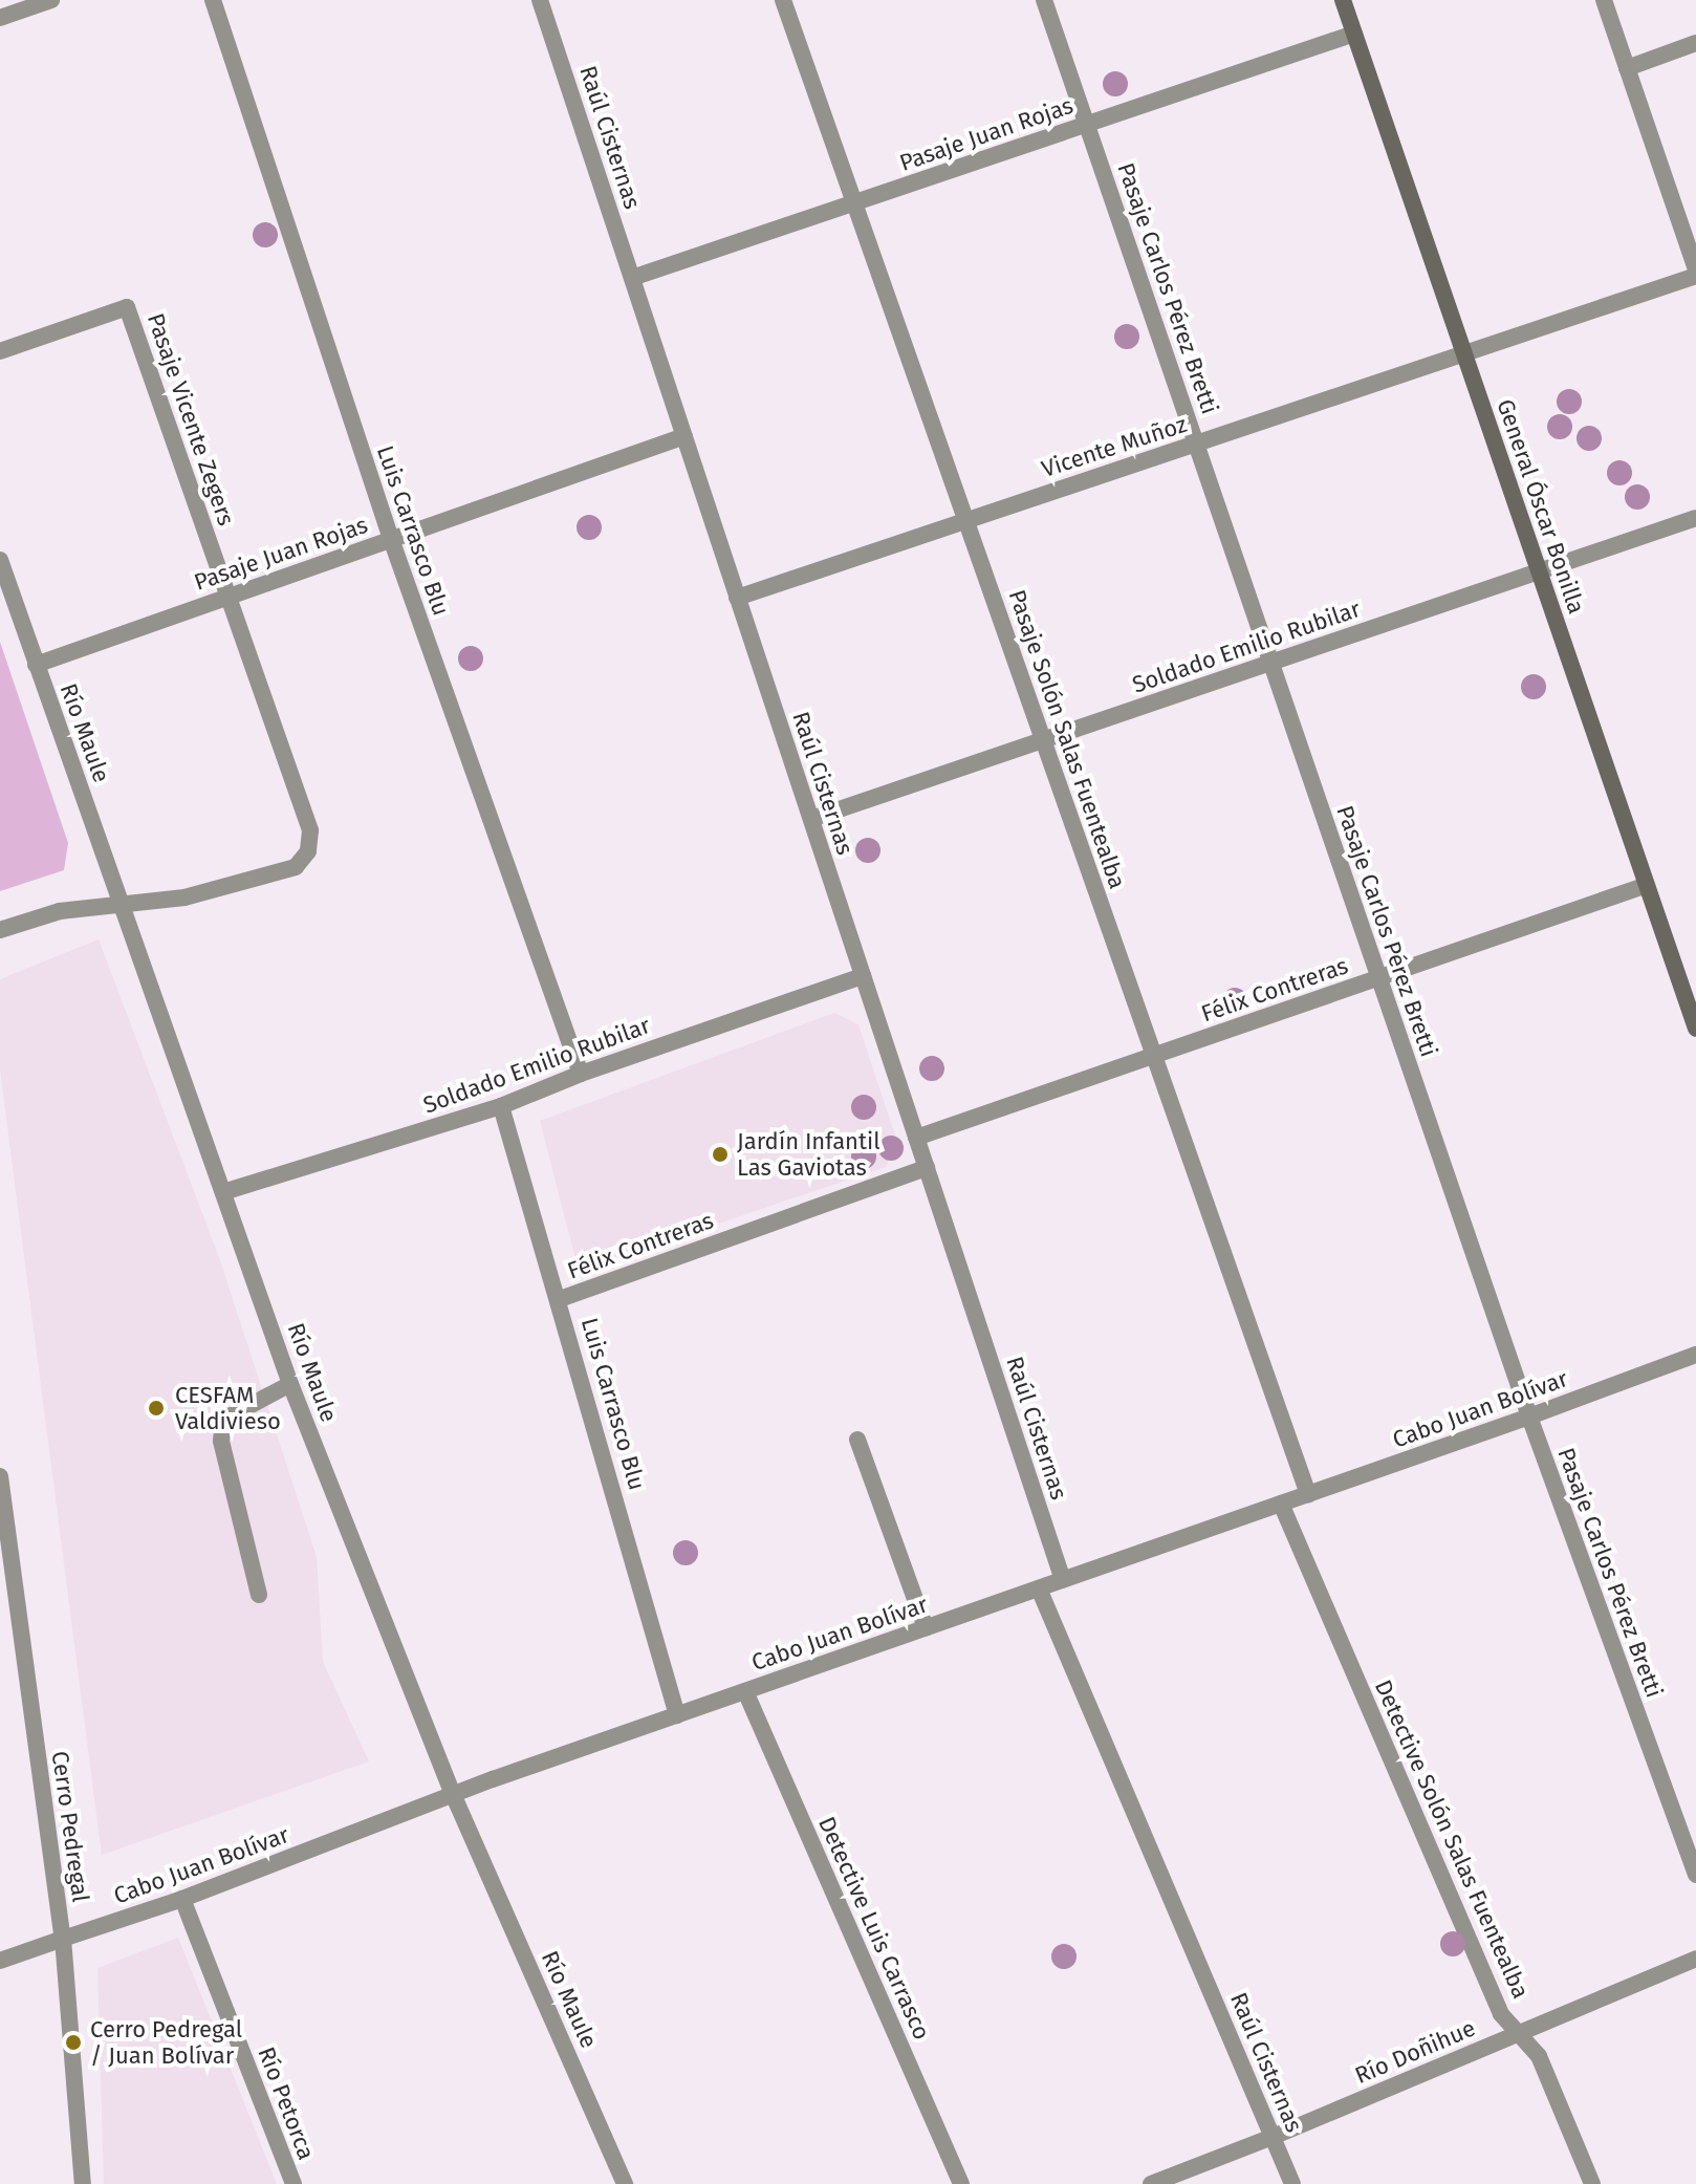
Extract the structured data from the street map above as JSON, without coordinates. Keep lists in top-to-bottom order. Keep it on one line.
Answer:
{"streets":{"main road":["General Óscar Bonilla"],"street":["Pasaje Juan Rojas","Raúl Cisternas","Pasaje Carlos Pérez Bretti","Pasaje Vicente Zegers","Vicente Muñoz","Luis Carrasco Blu","Soldado Emilio Rubilar","Río Maule","Pasaje Solón Salas Fuentealba","Félix Contreras","Cabo Juan Bolívar","Cerro Pedregal","Detective Solón Salas Fuentealba","Detective Luis Carrasco","Río Doñihue","Río Petorca"]},"crossings":[["Pasaje Juan Rojas","Raúl Cisternas"],["Pasaje Juan Rojas","Pasaje Carlos Pérez Bretti"],["Pasaje Juan Rojas","Pasaje Vicente Zegers"],["Pasaje Juan Rojas","General Óscar Bonilla"],["Pasaje Juan Rojas","Luis Carrasco Blu"],["Pasaje Juan Rojas","Río Maule"],["Pasaje Juan Rojas","Pasaje Solón Salas Fuentealba"],["Raúl Cisternas","Vicente Muñoz"],["Raúl Cisternas","Soldado Emilio Rubilar"],["Raúl Cisternas","Félix Contreras"],["Raúl Cisternas","Cabo Juan Bolívar"],["Raúl Cisternas","Río Doñihue"],["Pasaje Carlos Pérez Bretti","Vicente Muñoz"],["Pasaje Carlos Pérez Bretti","Soldado Emilio Rubilar"],["Pasaje Carlos Pérez Bretti","Félix Contreras"],["Pasaje Carlos Pérez Bretti","Cabo Juan Bolívar"],["Pasaje Vicente Zegers","Río Maule"],["Vicente Muñoz","General Óscar Bonilla"],["Vicente Muñoz","Pasaje Solón Salas Fuentealba"],["General Óscar Bonilla","Soldado Emilio Rubilar"],["General Óscar Bonilla","Félix Contreras"],["Luis Carrasco Blu","Soldado Emilio Rubilar"],["Luis Carrasco Blu","Félix Contreras"],["Luis Carrasco Blu","Cabo Juan Bolívar"],["Soldado Emilio Rubilar","Río Maule"],["Soldado Emilio Rubilar","Pasaje Solón Salas Fuentealba"],["Río Maule","Cabo Juan Bolívar"],["Pasaje Solón Salas Fuentealba","Félix Contreras"],["Pasaje Solón Salas Fuentealba","Cabo Juan Bolívar"],["Cabo Juan Bolívar","Cerro Pedregal"],["Cabo Juan Bolívar","Detective Solón Salas Fuentealba"],["Cabo Juan Bolívar","Detective Luis Carrasco"],["Cabo Juan Bolívar","Río Petorca"],["Detective Solón Salas Fuentealba","Río Doñihue"]],"places":["Jardín Infantil Las Gaviotas","CESFAM Valdivieso","Cerro Pedregal / Juan Bolívar"]}
